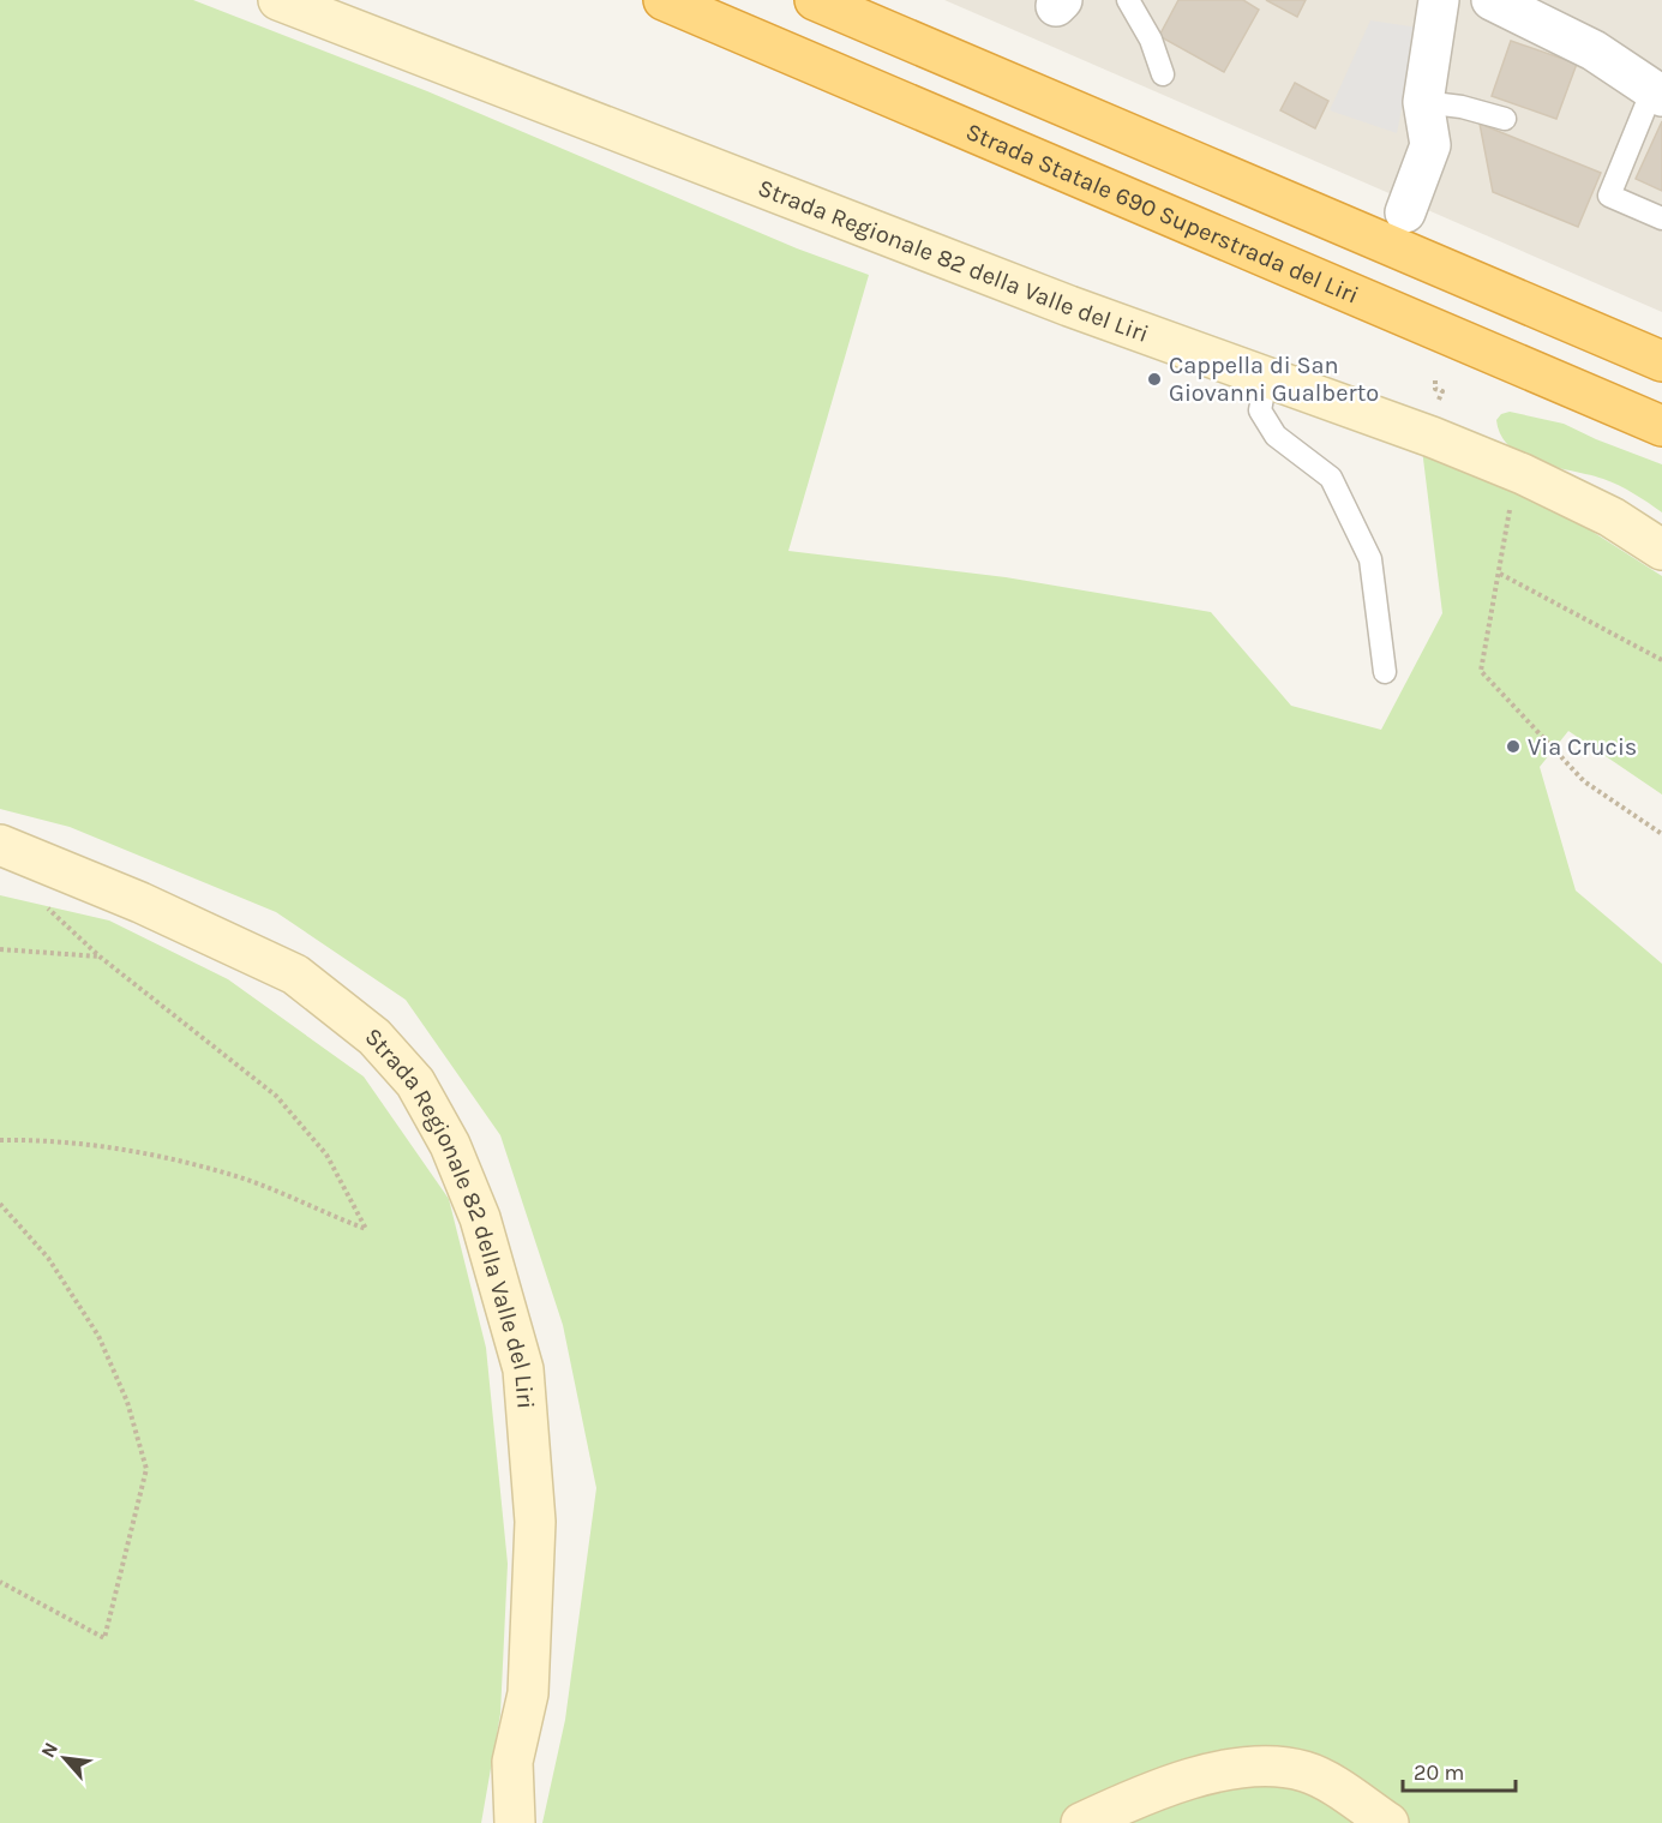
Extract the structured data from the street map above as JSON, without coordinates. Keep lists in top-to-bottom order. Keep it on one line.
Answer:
{"streets":{"highway":["Strada Statale 690 Superstrada del Liri"],"main road":["Strada Regionale 82 della Valle del Liri"]},"places":["Cappella di San Giovanni Gualberto","Via Crucis"],"scale_bar":"20 m","north":"top left"}
